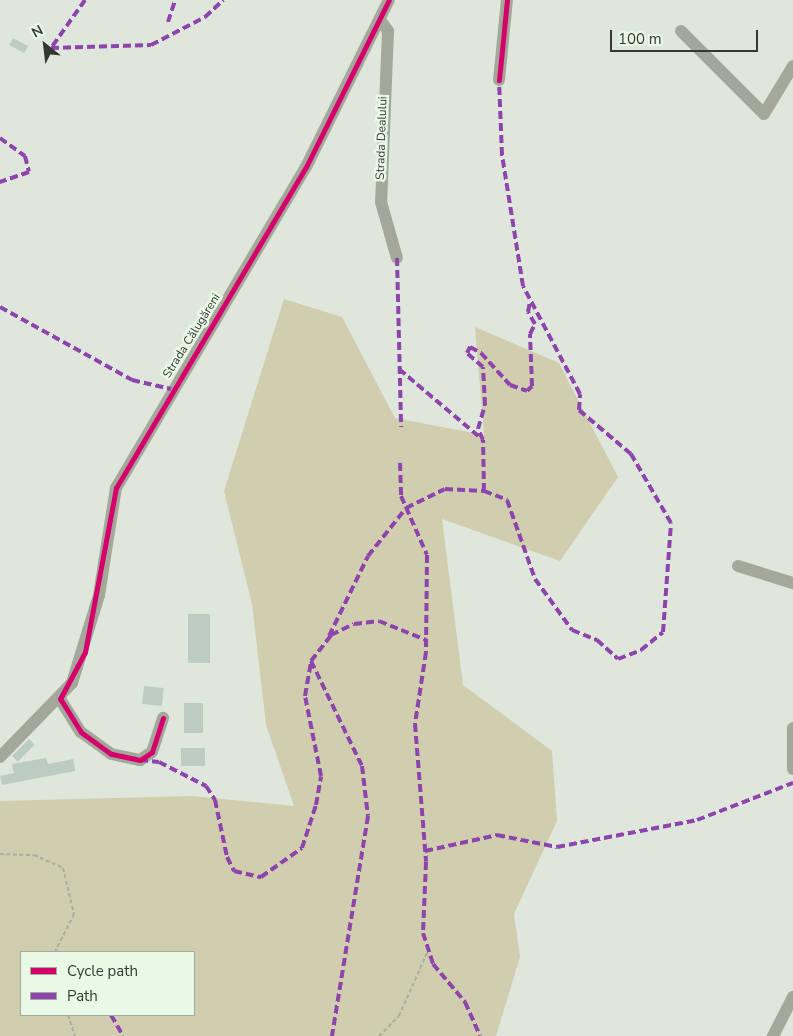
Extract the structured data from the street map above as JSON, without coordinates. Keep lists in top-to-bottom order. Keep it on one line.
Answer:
{"streets":{"street":["Strada Dealului","Strada Călugăreni"]},"crossings":[["Strada Dealului","Strada Călugăreni"]],"legend":["Cycle path","Path"],"scale_bar":"100 m","north":"top left"}
